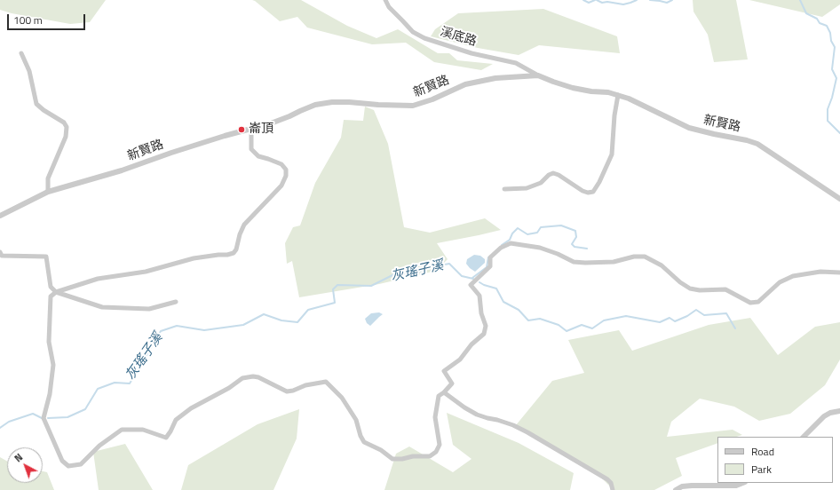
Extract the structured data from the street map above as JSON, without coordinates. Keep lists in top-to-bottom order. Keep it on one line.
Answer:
{"streets":{"street":["溪底路","新賢路"]},"crossings":[["溪底路","新賢路"]],"water":["灰瑤子溪"],"places":["崙頂"],"legend":["Road","Park"],"scale_bar":"100 m","north":"top left"}
